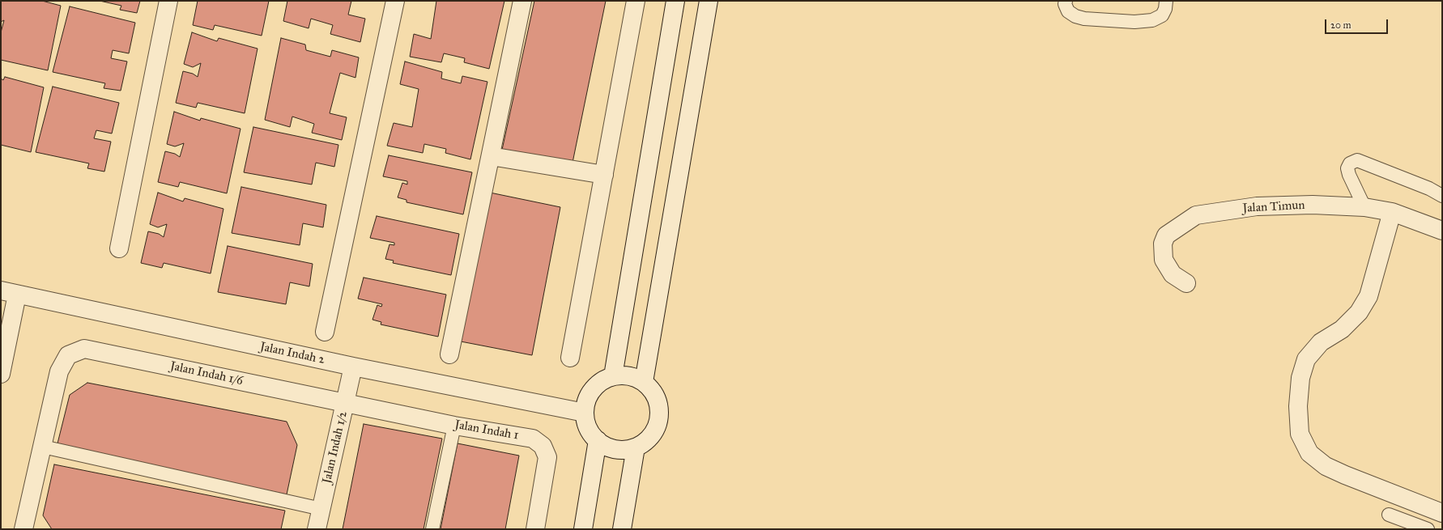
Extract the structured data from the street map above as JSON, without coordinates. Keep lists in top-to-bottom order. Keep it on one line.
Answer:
{"streets":{"street":["Jalan Timun","Jalan Indah 2","Jalan Indah 1/6","Jalan Indah 1","Jalan Indah 1/2"]},"crossings":[["Jalan Indah 2","Jalan Indah 1/2"],["Jalan Indah 1/6","Jalan Indah 1"],["Jalan Indah 1/6","Jalan Indah 1/2"],["Jalan Indah 1","Jalan Indah 1/2"]],"scale_bar":"20 m"}
